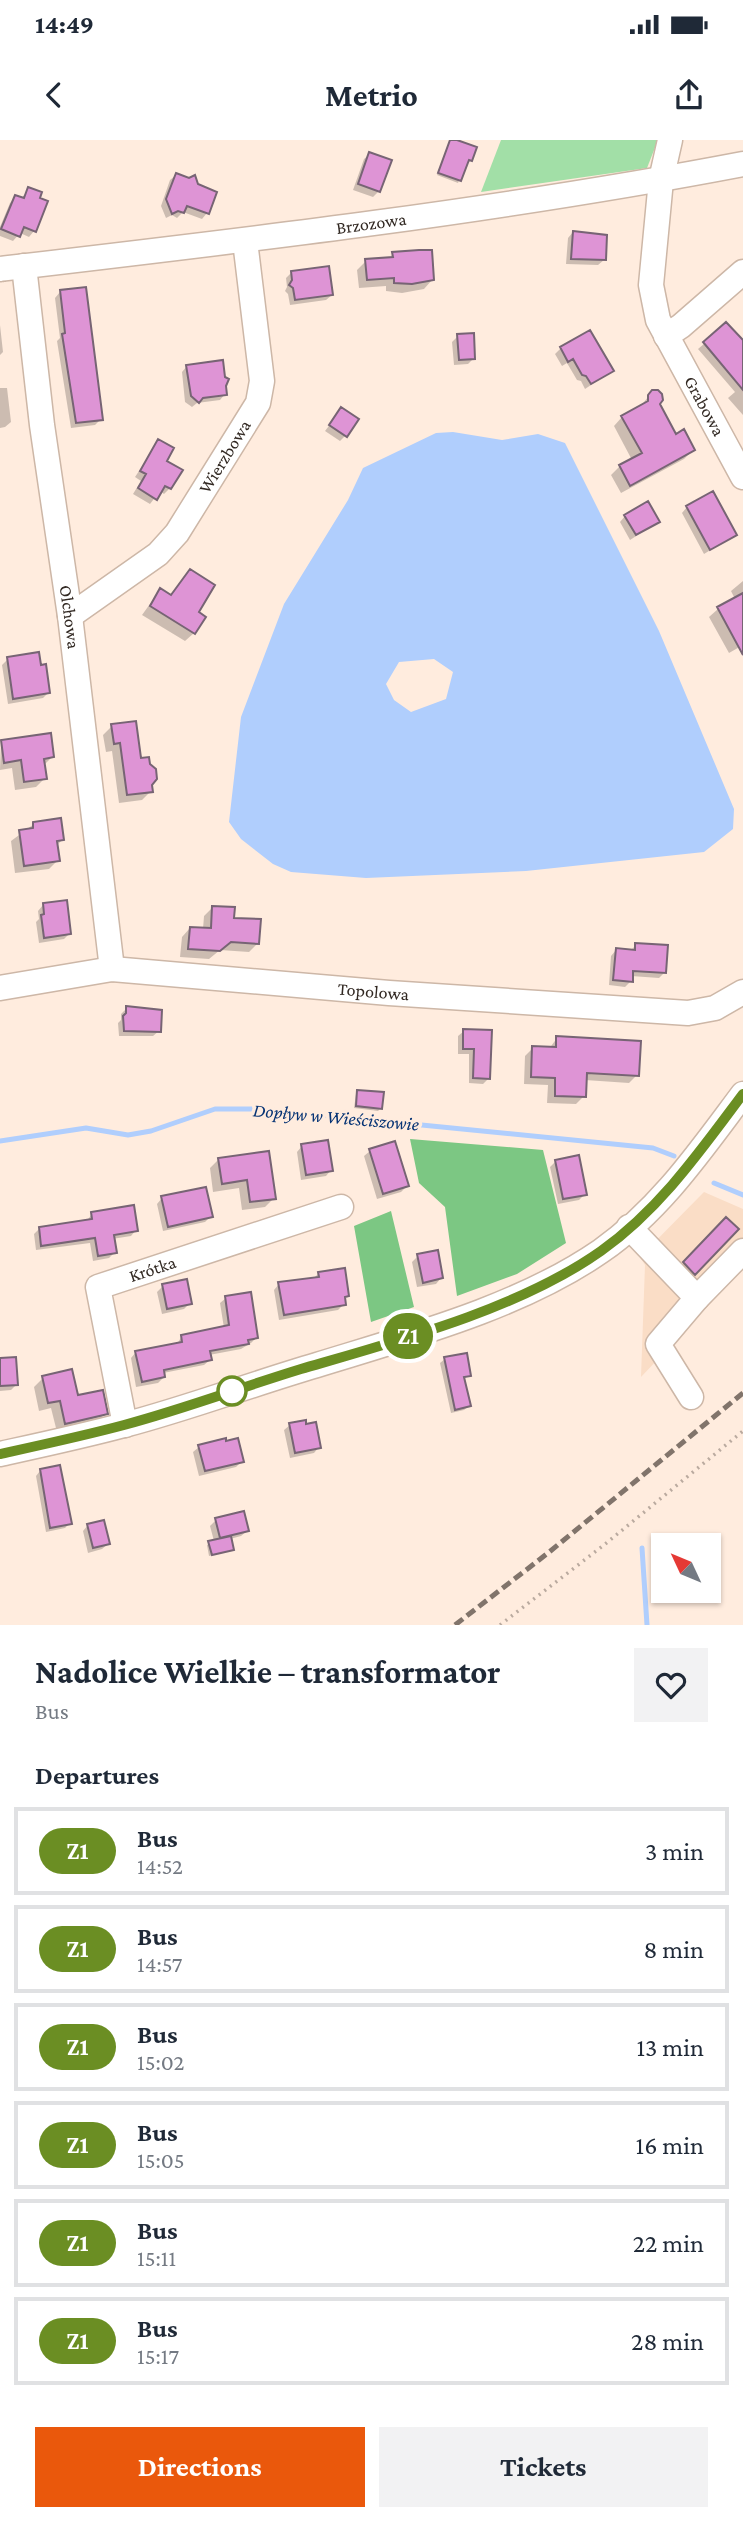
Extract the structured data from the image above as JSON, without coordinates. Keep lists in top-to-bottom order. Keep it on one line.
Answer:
{"streets":{"street":["Brzozowa","Grabowa","Wierzbowa","Olchowa","Topolowa","Krótka"]},"crossings":[["Brzozowa","Grabowa"],["Brzozowa","Wierzbowa"],["Brzozowa","Olchowa"],["Wierzbowa","Olchowa"],["Olchowa","Topolowa"]],"water":["Dopływ w Wieściszowie"],"lines":["bus line Z1"],"north":"top left","page":{"status":"14:49","header":"Metrio","on_map":"Z1","heading":[["Nadolice Wielkie – transformator","Bus"],"Departures"],"list":[{"mark":"Z1","name":"Bus","note":"14:52","value":"3 min"},{"mark":"Z1","name":"Bus","note":"14:57","value":"8 min"},{"mark":"Z1","name":"Bus","note":"15:02","value":"13 min"},{"mark":"Z1","name":"Bus","note":"15:05","value":"16 min"},{"mark":"Z1","name":"Bus","note":"15:11","value":"22 min"},{"mark":"Z1","name":"Bus","note":"15:17","value":"28 min"}],"buttons":["Directions","Tickets"]}}
